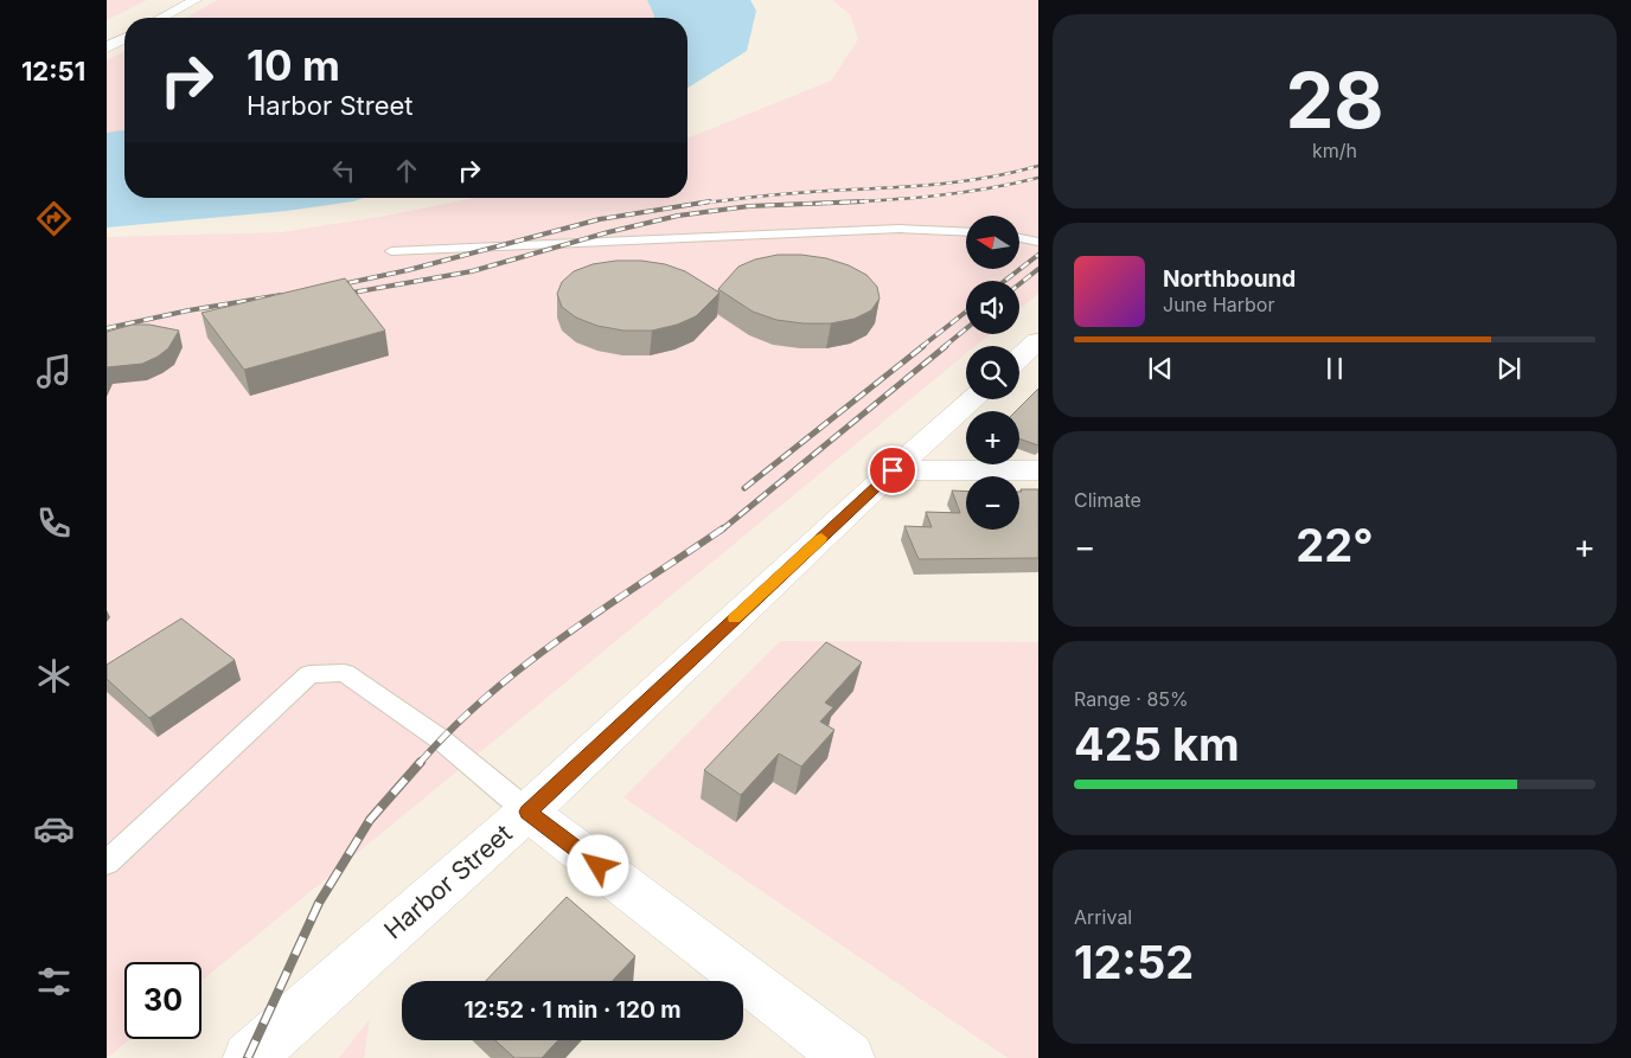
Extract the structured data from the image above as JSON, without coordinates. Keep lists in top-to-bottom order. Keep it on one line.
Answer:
{"streets":{"street":["Harbor Street"]},"north":"left","page":{"tabs":"12:51","tile":[["28","km/h"],"Climate",["Range · 85%","425 km"],["Arrival","12:52"]],"turn":["10 m","Harbor Street"],"map_buttons":["+","−"],"song":["Northbound","June Harbor"],"heat":["−","22°","+"],"limit":"30","trip":"12:52 · 1 min · 120 m"}}
